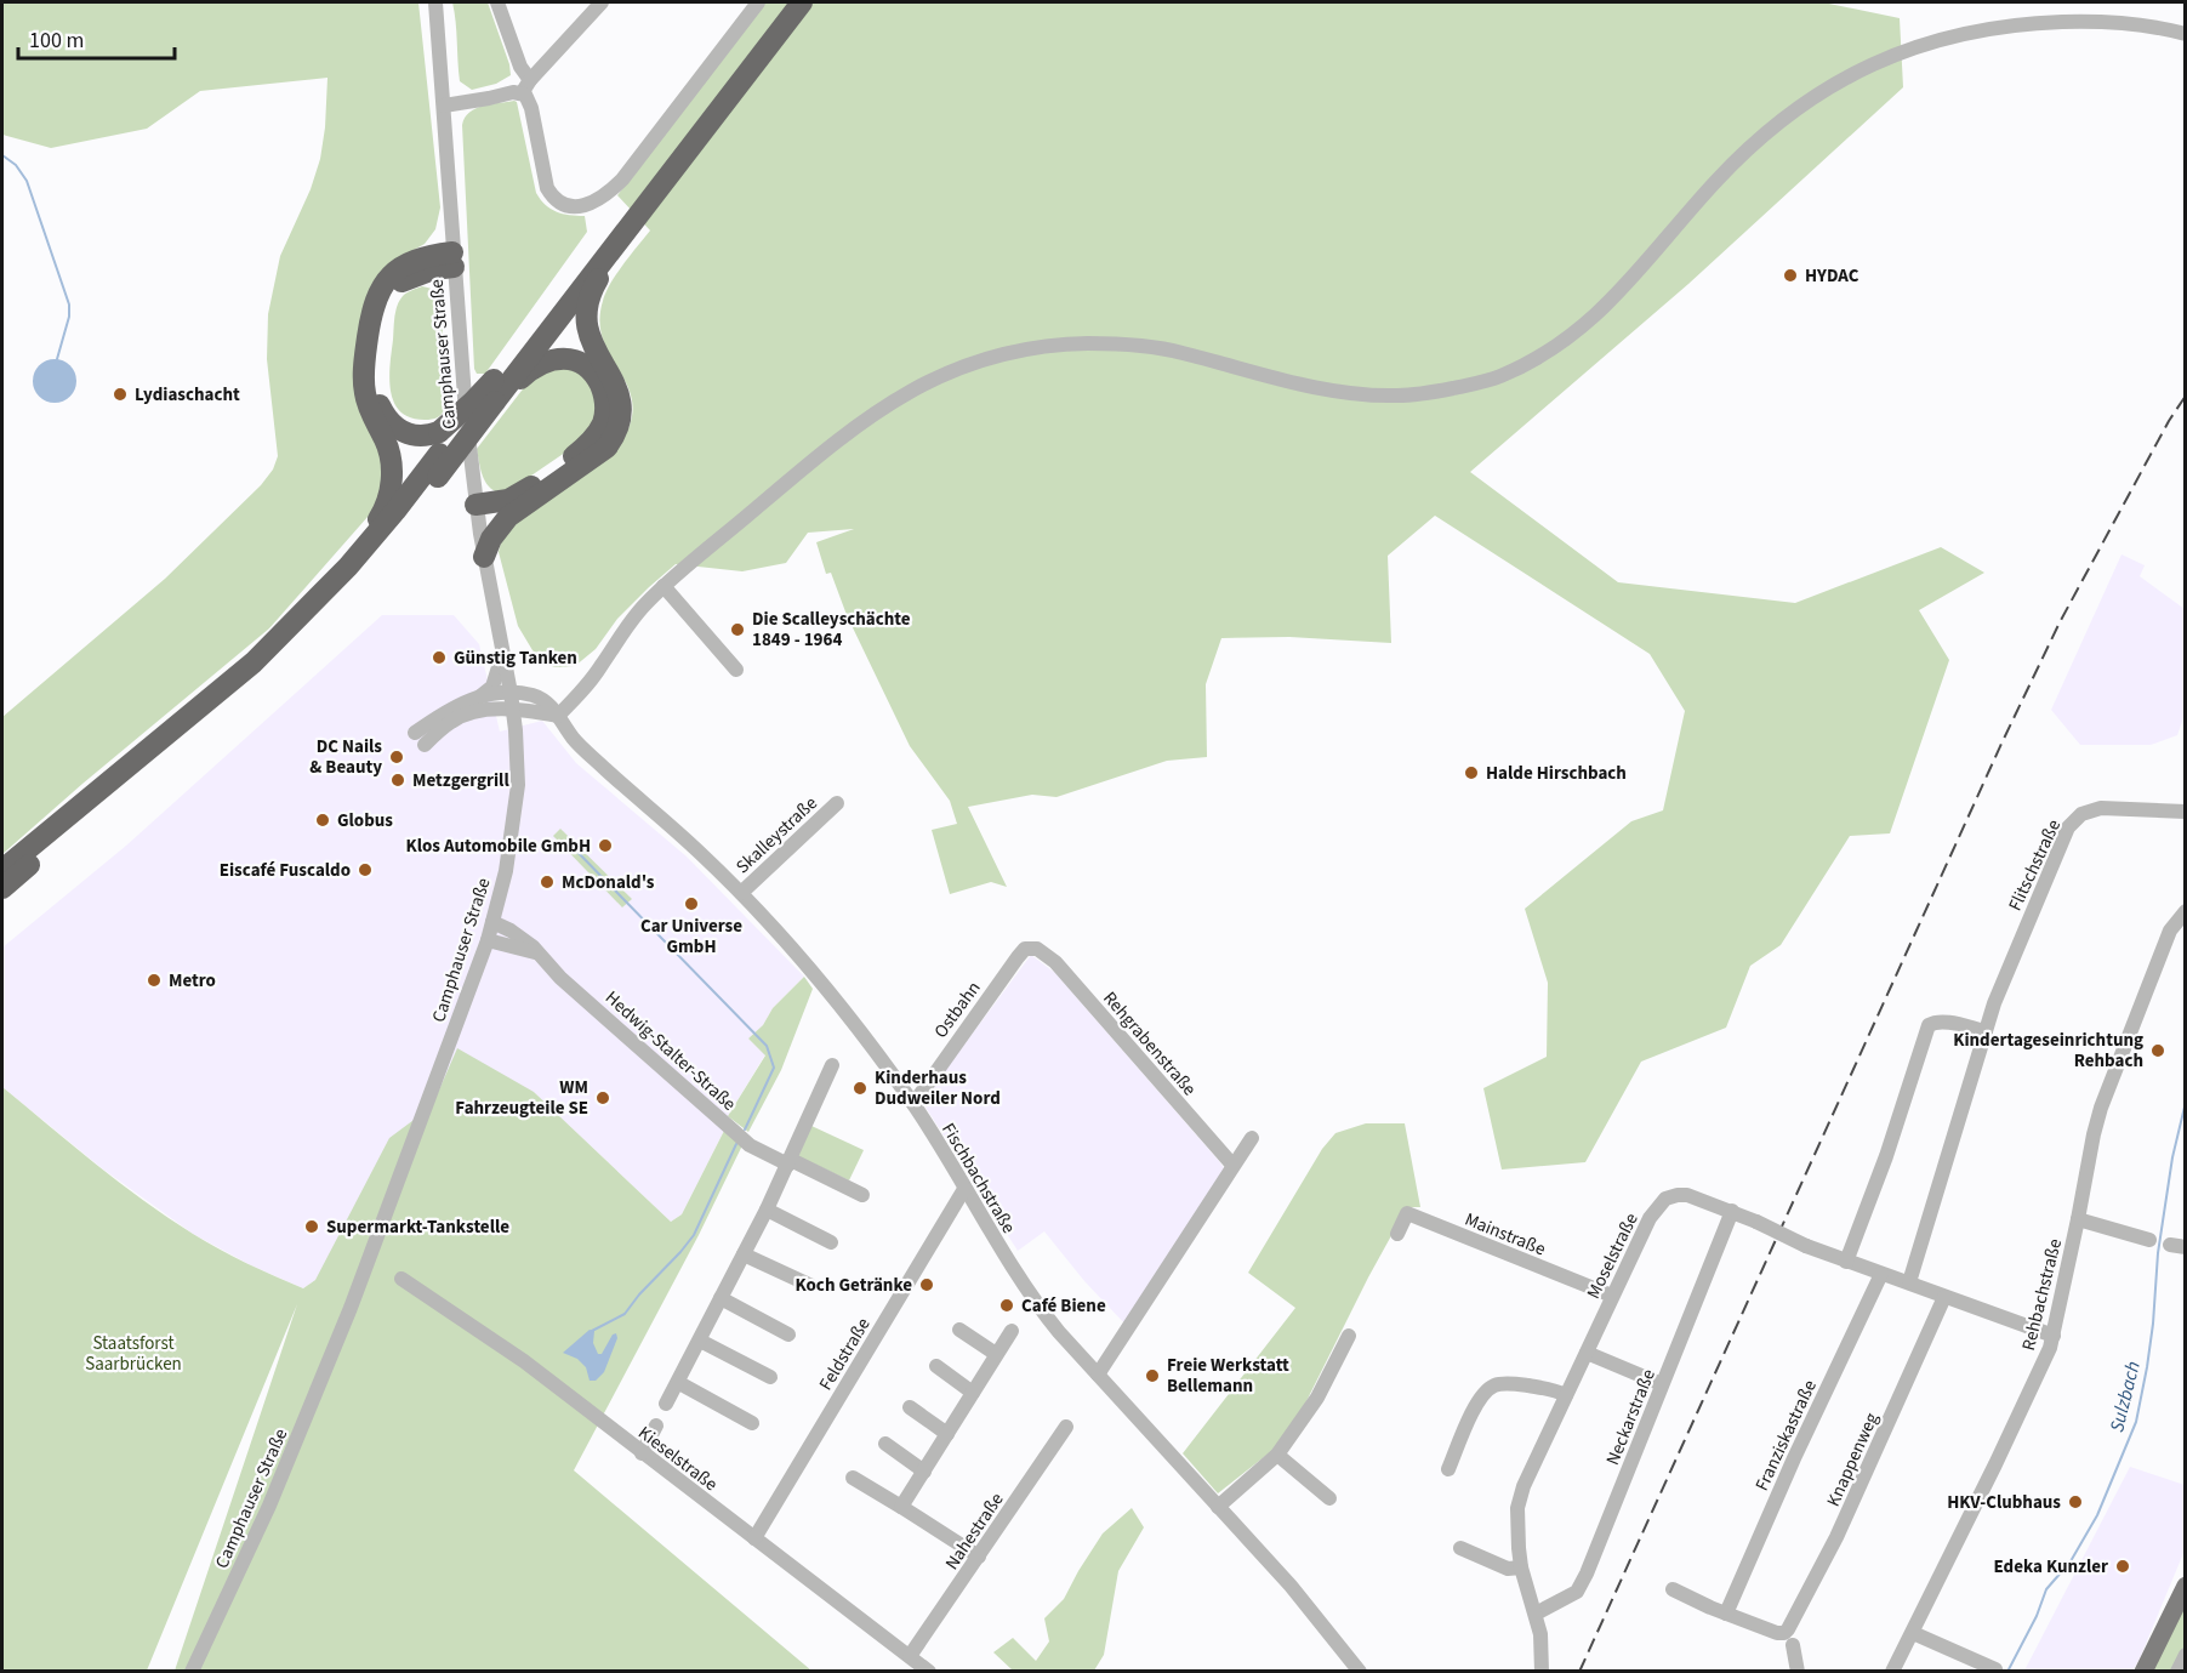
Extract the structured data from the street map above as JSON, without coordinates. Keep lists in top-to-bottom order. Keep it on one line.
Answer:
{"streets":{"street":["Camphauser Straße","Skalleystraße","Flitschstraße","Ostbahn","Rehgrabenstraße","Hedwig-Stalter-Straße","Fischbachstraße","Mainstraße","Moselstraße","Rehbachstraße","Feldstraße","Neckarstraße","Franziskastraße","Kieselstraße","Knappenweg","Nahestraße"]},"crossings":[["Camphauser Straße","Hedwig-Stalter-Straße"],["Camphauser Straße","Fischbachstraße"],["Skalleystraße","Fischbachstraße"],["Ostbahn","Rehgrabenstraße"],["Ostbahn","Fischbachstraße"],["Fischbachstraße","Feldstraße"],["Mainstraße","Moselstraße"],["Moselstraße","Neckarstraße"],["Feldstraße","Kieselstraße"],["Kieselstraße","Nahestraße"]],"water":["Sulzbach"],"parks":["Staatsforst Saarbrücken"],"places":["HYDAC","Lydiaschacht","Die Scalleyschächte 1849 - 1964","Günstig Tanken","DC Nails & Beauty","Halde Hirschbach","Metzgergrill","Globus","Klos Automobile GmbH","Eiscafé Fuscaldo","McDonald's","Car Universe GmbH","Metro","Kindertageseinrichtung Rehbach","Kinderhaus Dudweiler Nord","WM Fahrzeugteile SE","Supermarkt-Tankstelle","Koch Getränke","Café Biene","Freie Werkstatt Bellemann","HKV-Clubhaus","Edeka Kunzler"],"scale_bar":"100 m"}
